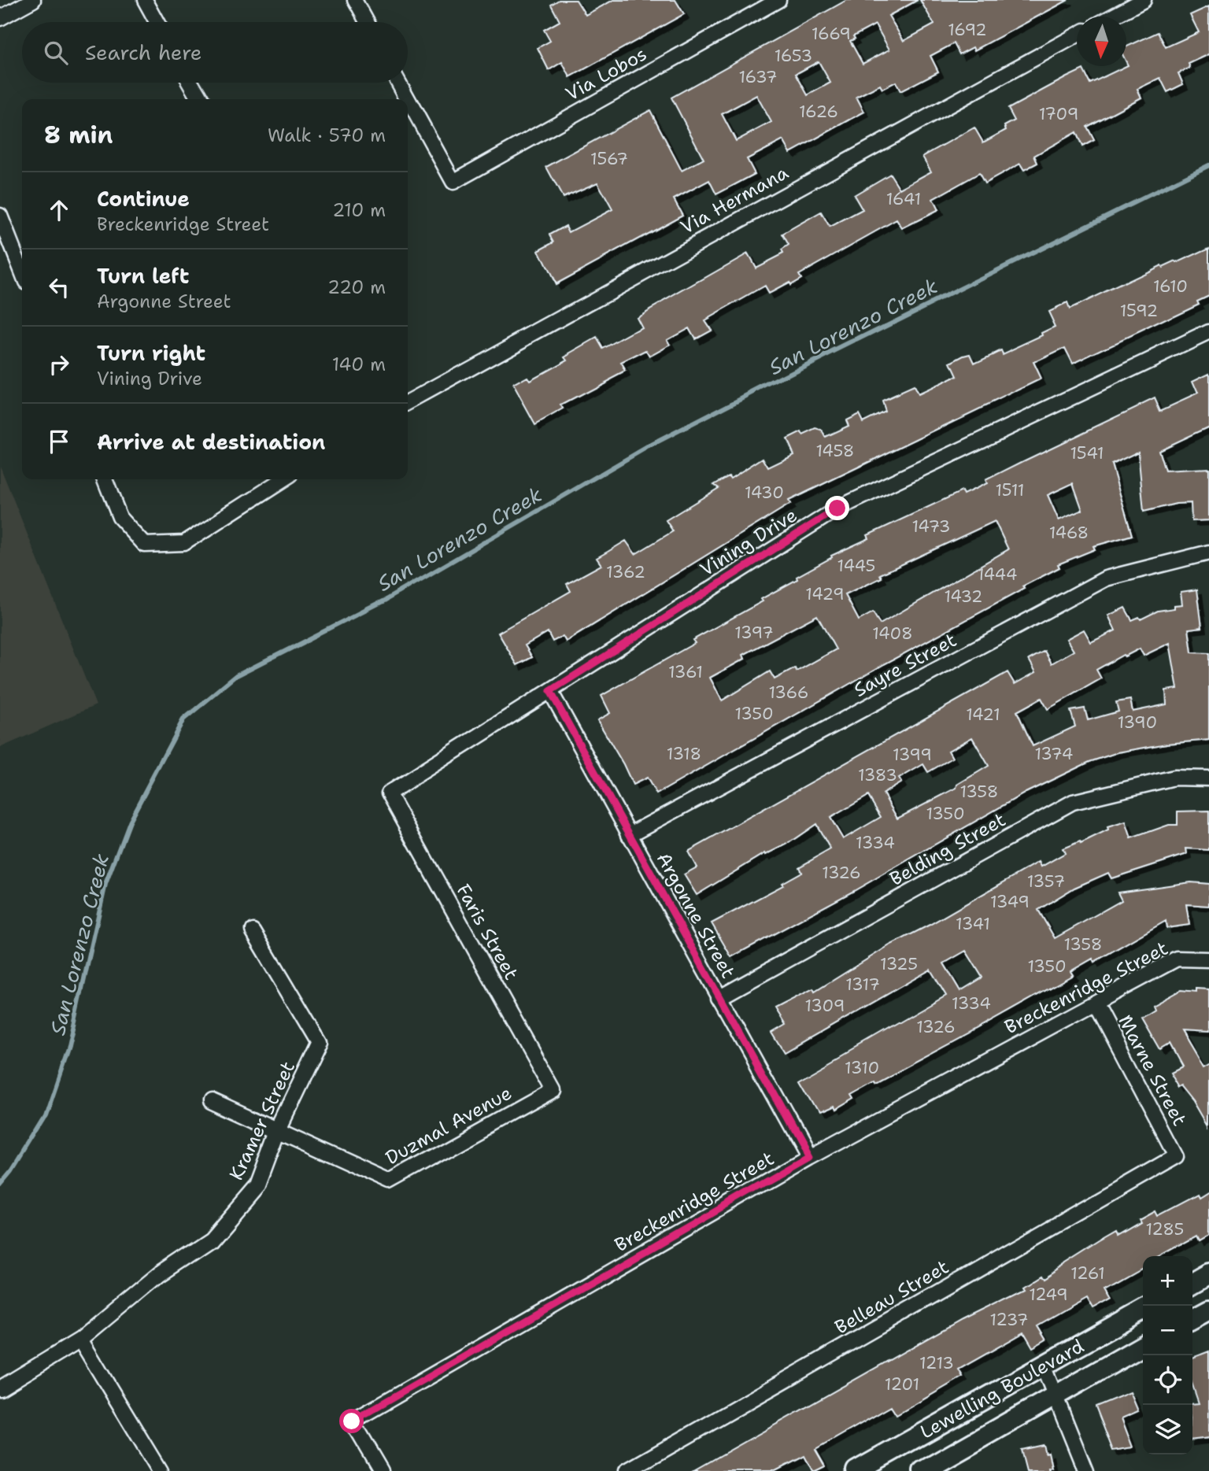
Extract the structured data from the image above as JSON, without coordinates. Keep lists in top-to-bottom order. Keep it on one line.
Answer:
{"streets":{"main road":["Lewelling Boulevard"],"street":["Via Lobos","Via Hermana","Vining Drive","Sayre Street","Belding Street","Argonne Street","Faris Street","Breckenridge Street","Marne Street","Kramer Street","Duzmal Avenue","Belleau Street"]},"crossings":[["Vining Drive","Argonne Street"],["Vining Drive","Faris Street"],["Sayre Street","Argonne Street"],["Belding Street","Argonne Street"],["Argonne Street","Breckenridge Street"],["Faris Street","Duzmal Avenue"],["Breckenridge Street","Marne Street"],["Marne Street","Belleau Street"],["Kramer Street","Duzmal Avenue"]],"water":["San Lorenzo Creek"],"house_numbers":["1692","1669","1653","1637","1626","1709","1567","1641","1610","1592","1458","1541","1511","1430","1473","1468","1445","1362","1444","1429","1432","1397","1408","1361","1366","1350","1421","1390","1318","1374","1399","1383","1358","1350","1334","1326","1357","1349","1341","1358","1325","1350","1317","1334","1309","1326","1310","1285","1261","1249","1237","1213","1201"],"north":"bottom","page":{"search":"Search here","heading":["8 min","Walk · 570 m"],"list":[["Continue","Breckenridge Street","210 m"],["Turn left","Argonne Street","220 m"],["Turn right","Vining Drive","140 m"],"Arrive at destination"],"map_buttons":["+","−"]}}
